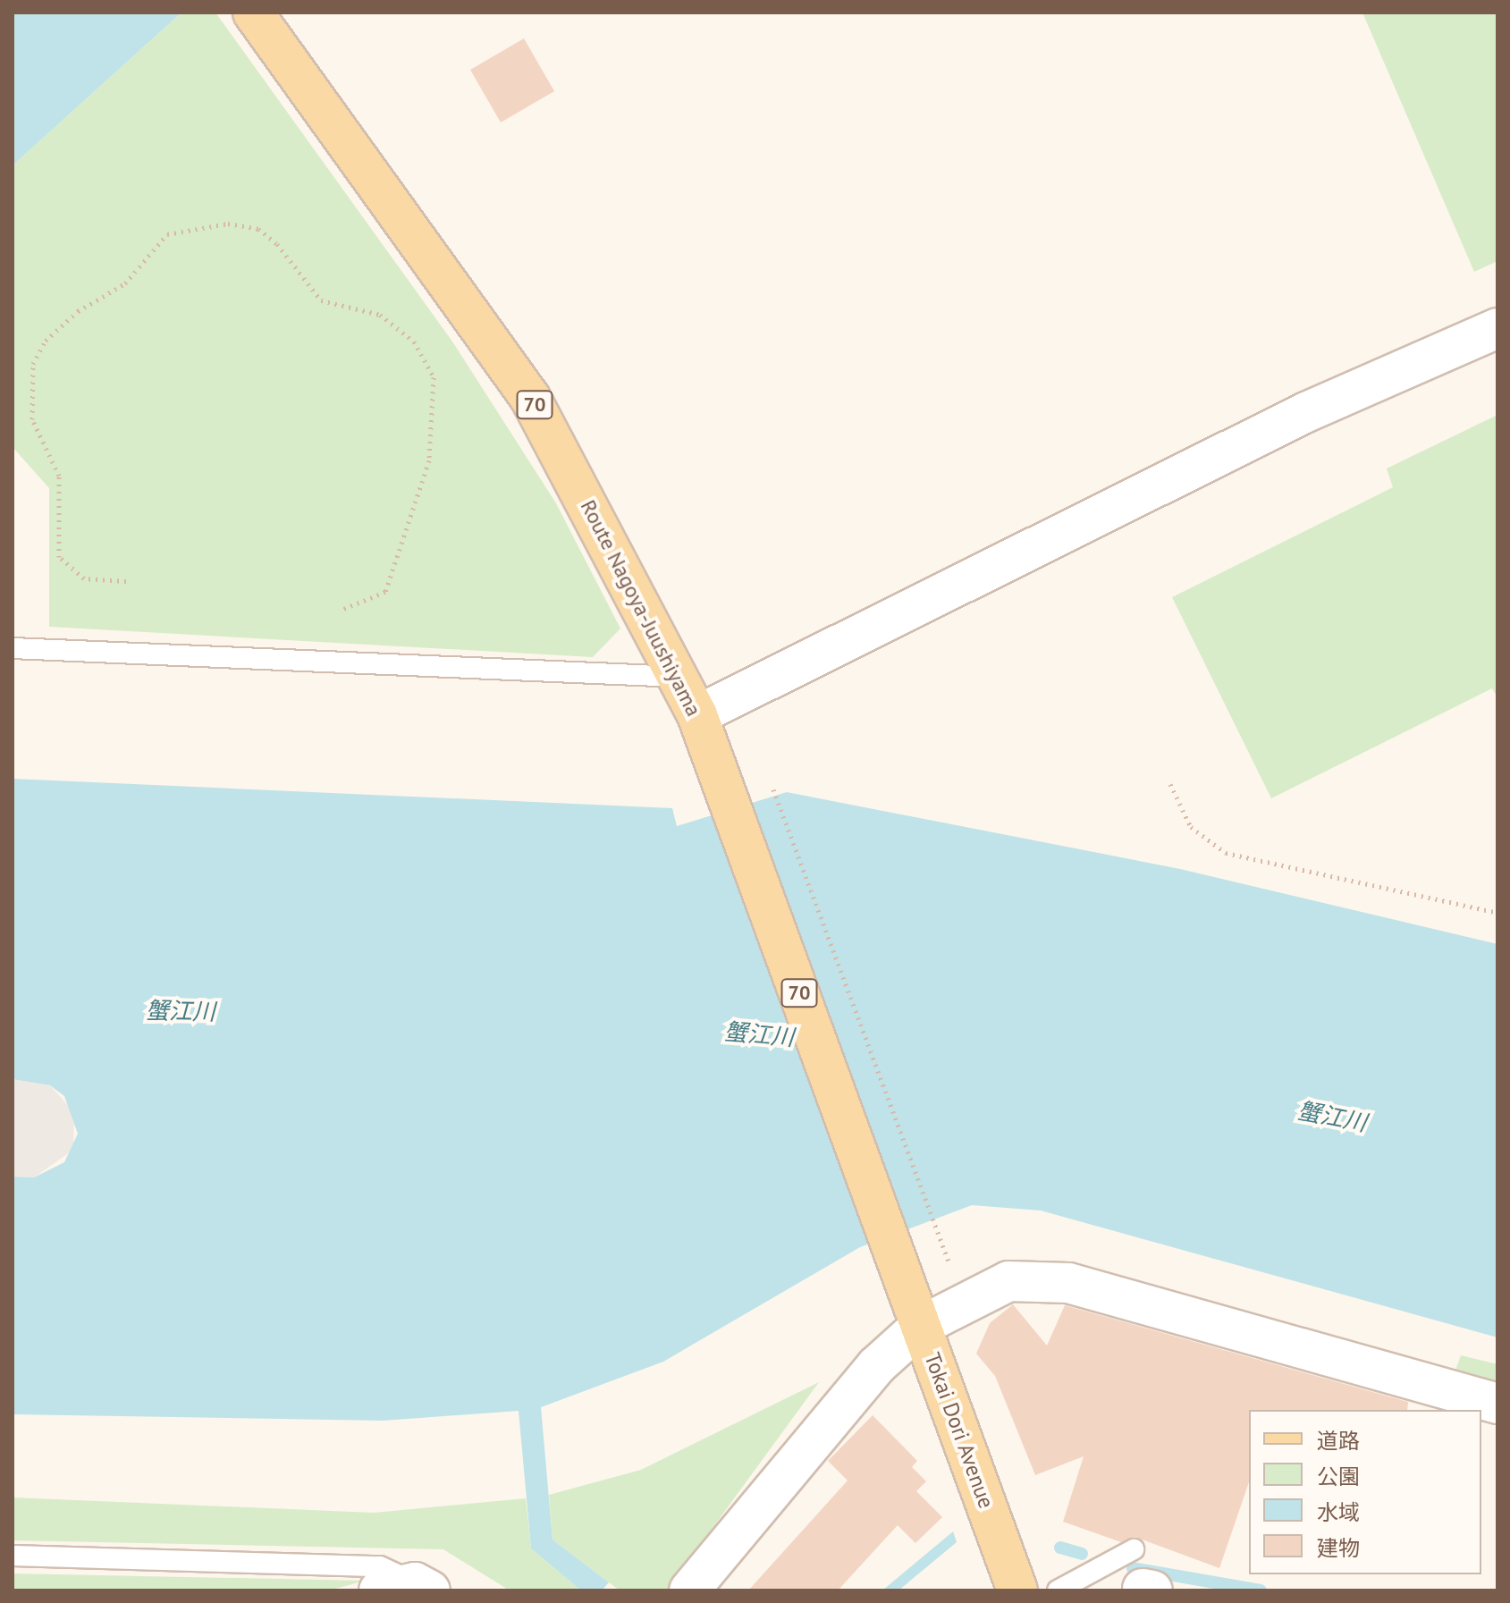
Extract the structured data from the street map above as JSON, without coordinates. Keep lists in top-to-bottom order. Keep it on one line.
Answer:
{"streets":{"main road":["70","Route Nagoya-Juushiyama","Tokai Dori Avenue"]},"crossings":[["Route Nagoya-Juushiyama","Tokai Dori Avenue"]],"water":["蟹江川"],"legend":["道路","公園","水域","建物"]}
